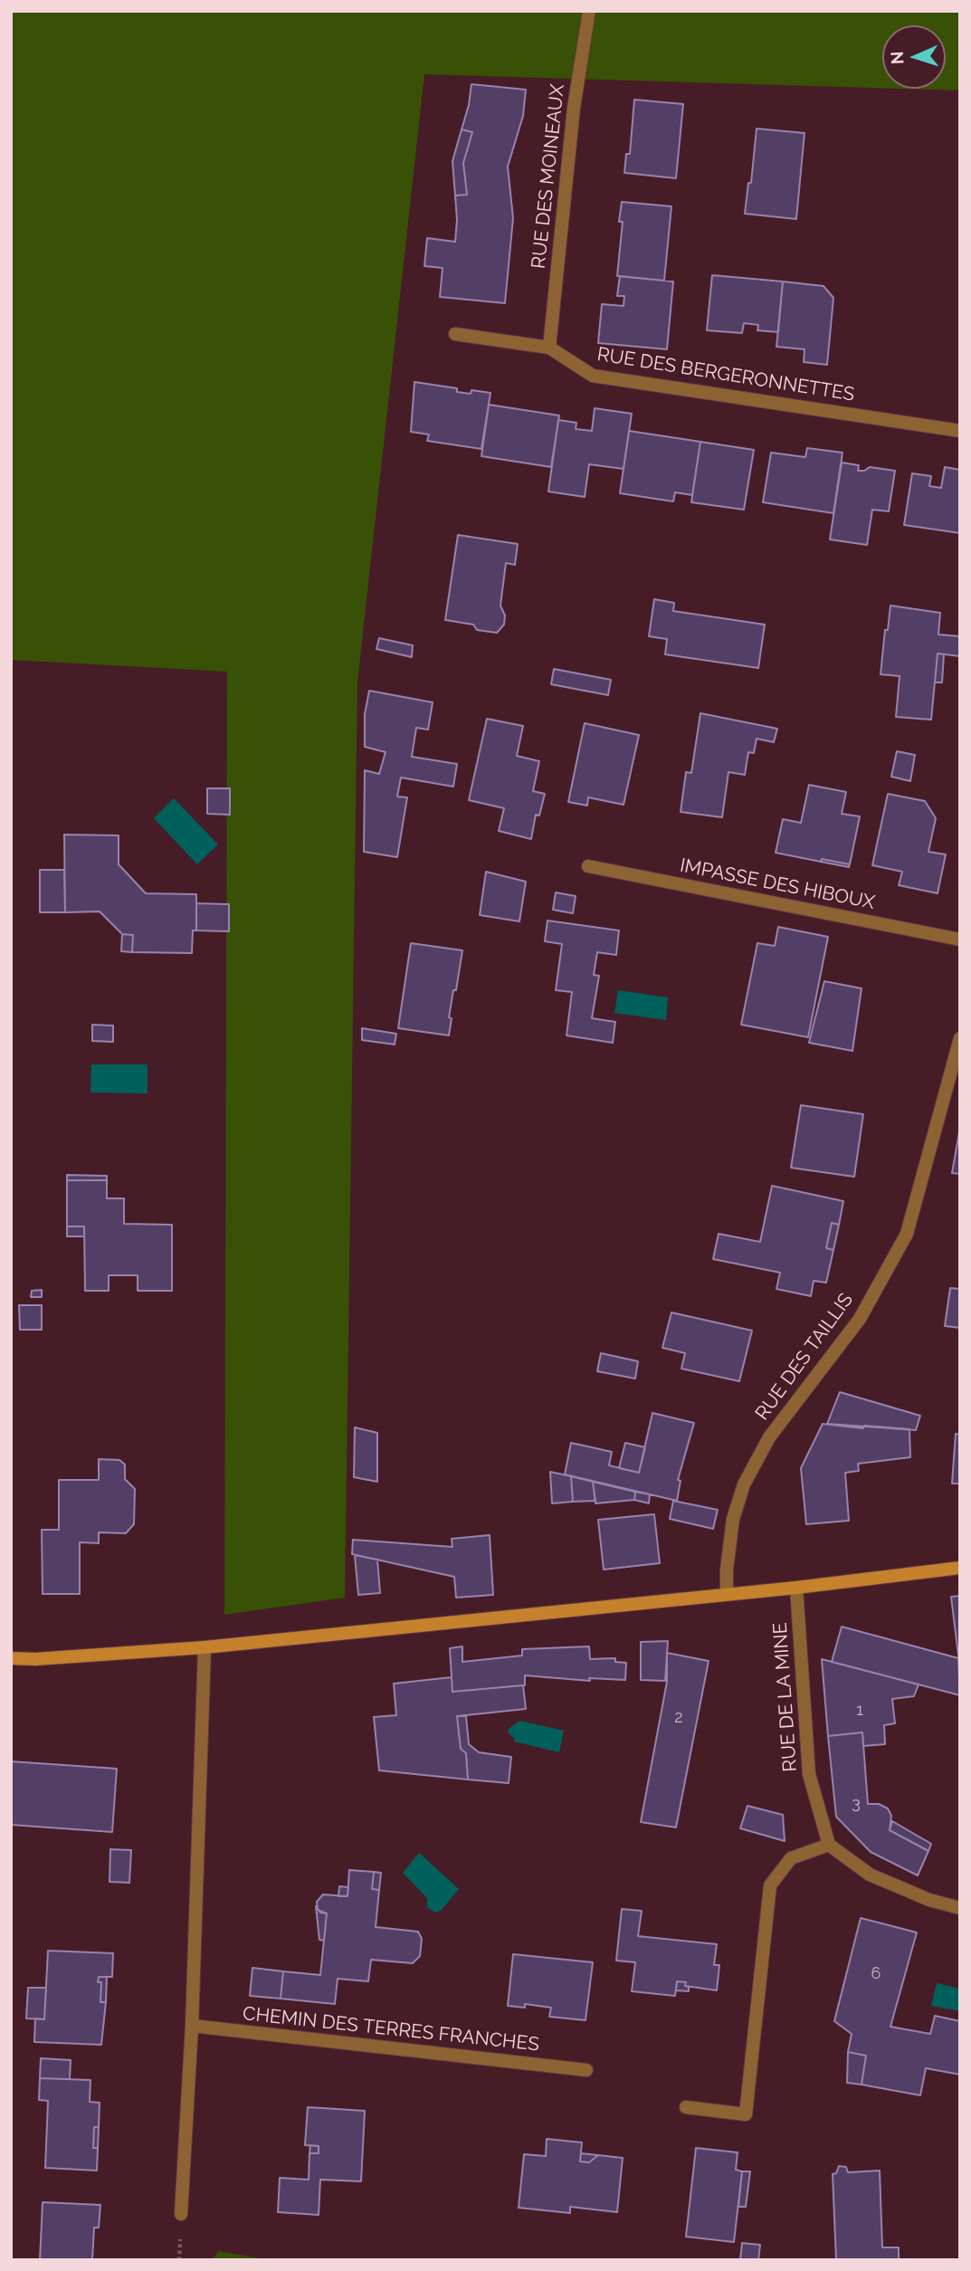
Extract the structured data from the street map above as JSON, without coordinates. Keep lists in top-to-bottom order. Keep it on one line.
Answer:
{"streets":{"street":["RUE DES MOINEAUX","RUE DES BERGERONNETTES","IMPASSE DES HIBOUX","RUE DES TAILLIS","RUE DE LA MINE","CHEMIN DES TERRES FRANCHES"]},"crossings":[["RUE DES MOINEAUX","RUE DES BERGERONNETTES"]],"house_numbers":["1","2","3","6"],"north":"left"}
